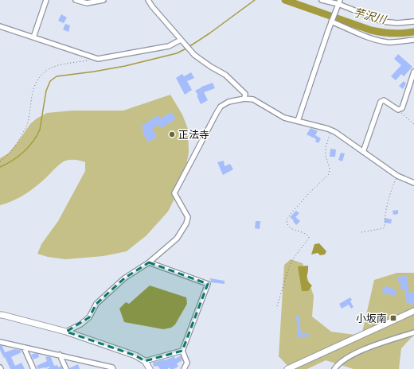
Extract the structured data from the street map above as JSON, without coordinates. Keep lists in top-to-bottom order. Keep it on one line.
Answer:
{"water":["芋沢川"],"places":{"other":["正法寺"],"transit":["小坂南"]}}
